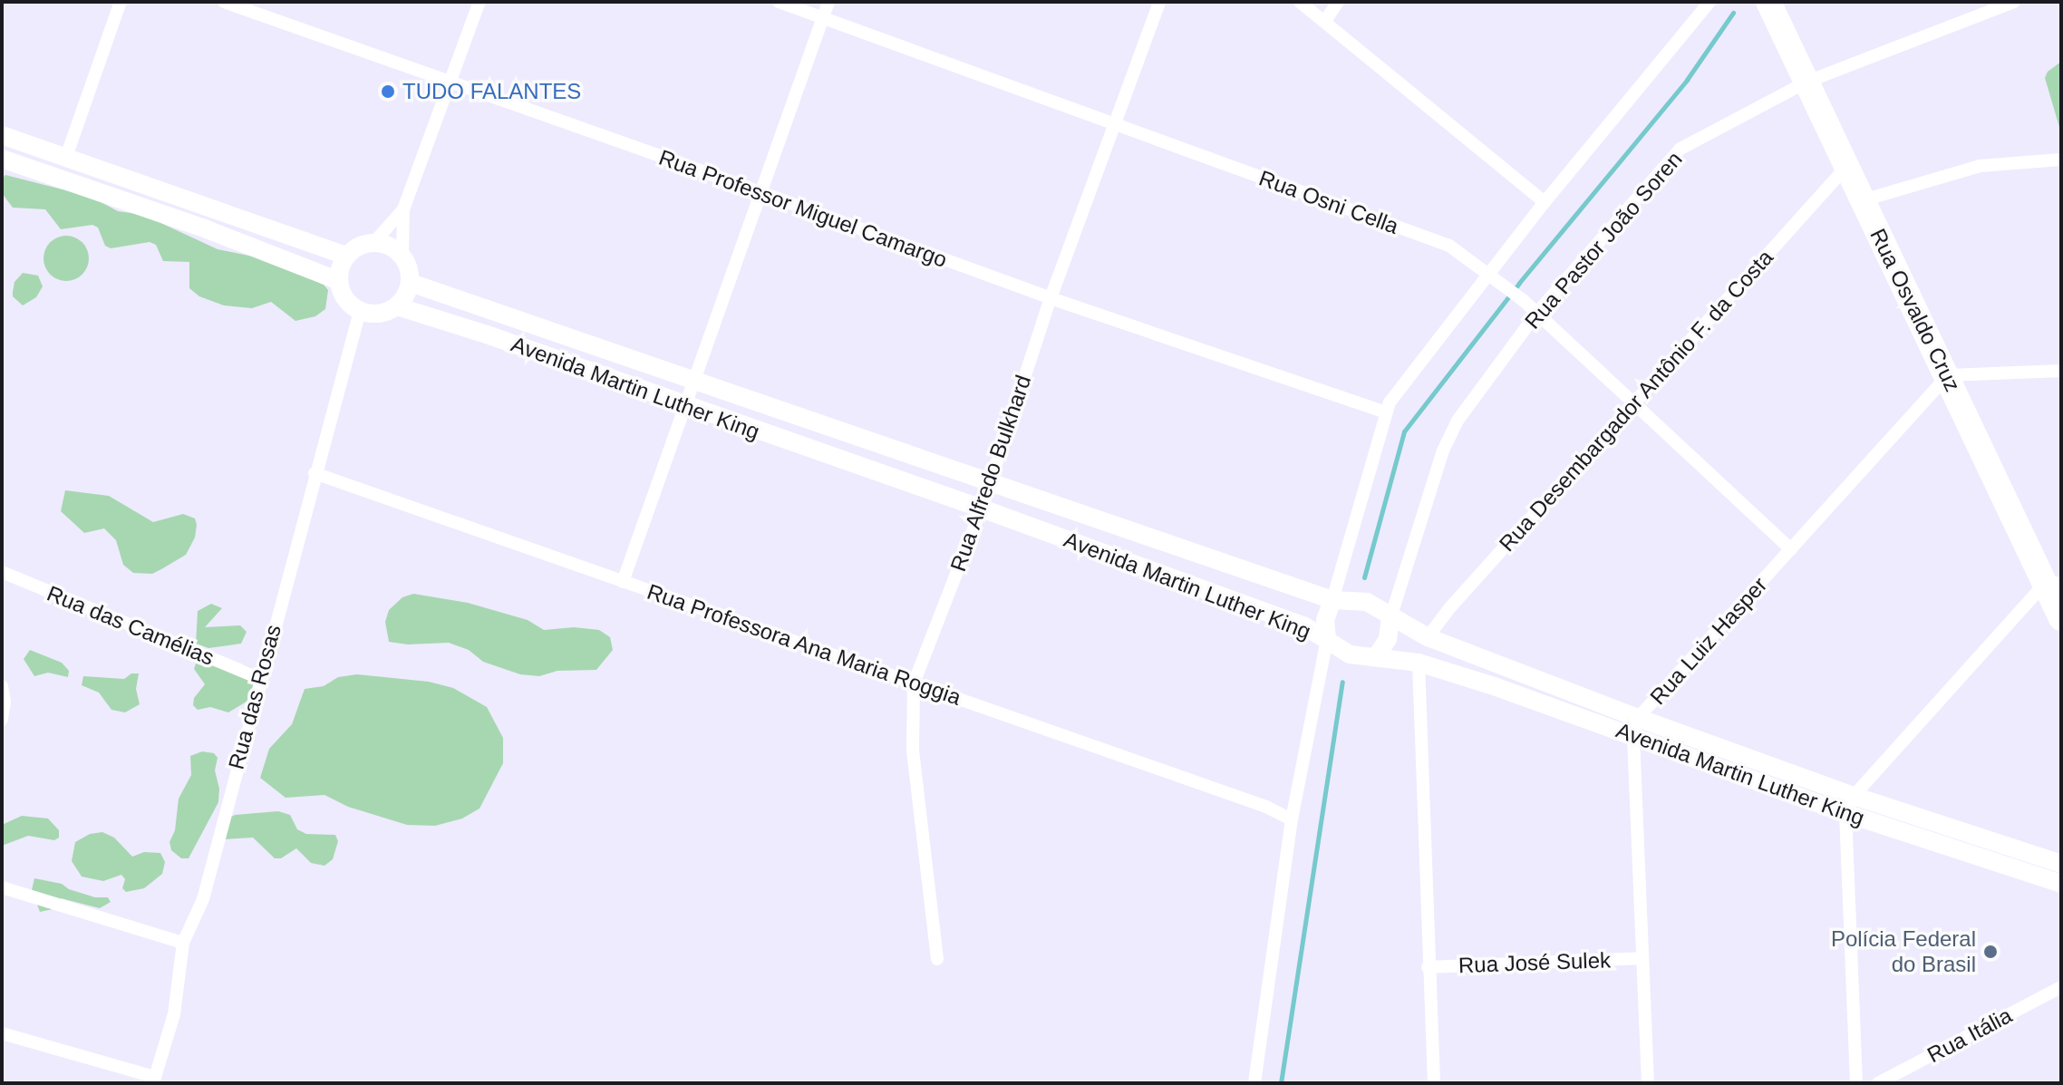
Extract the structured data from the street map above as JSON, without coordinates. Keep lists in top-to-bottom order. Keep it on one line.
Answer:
{"streets":{"highway":["Rua Osvaldo Cruz"],"main road":["Avenida Martin Luther King"],"street":["Rua Osni Cella","Rua Professor Miguel Camargo","Rua Pastor João Soren","Rua Desembargador Antônio F. da Costa","Rua Alfredo Bulkhard","Rua das Camélias","Rua Luiz Hasper","Rua Professora Ana Maria Roggia","Rua das Rosas","Rua José Sulek","Rua Itália"]},"crossings":[["Rua Osni Cella","Rua Pastor João Soren"],["Rua Osni Cella","Rua Desembargador Antônio F. da Costa"],["Rua Osni Cella","Rua Alfredo Bulkhard"],["Rua Osni Cella","Rua Luiz Hasper"],["Rua Professor Miguel Camargo","Rua Alfredo Bulkhard"],["Rua Pastor João Soren","Rua Osvaldo Cruz"],["Rua Pastor João Soren","Avenida Martin Luther King"],["Rua Osvaldo Cruz","Rua Desembargador Antônio F. da Costa"],["Rua Osvaldo Cruz","Rua Luiz Hasper"],["Avenida Martin Luther King","Rua Desembargador Antônio F. da Costa"],["Avenida Martin Luther King","Rua Alfredo Bulkhard"],["Avenida Martin Luther King","Rua Luiz Hasper"],["Avenida Martin Luther King","Rua das Rosas"],["Rua Alfredo Bulkhard","Rua Professora Ana Maria Roggia"],["Rua das Camélias","Rua das Rosas"],["Rua Luiz Hasper","Rua José Sulek"],["Rua Professora Ana Maria Roggia","Rua das Rosas"]],"places":["TUDO FALANTES","Polícia Federal do Brasil"]}
